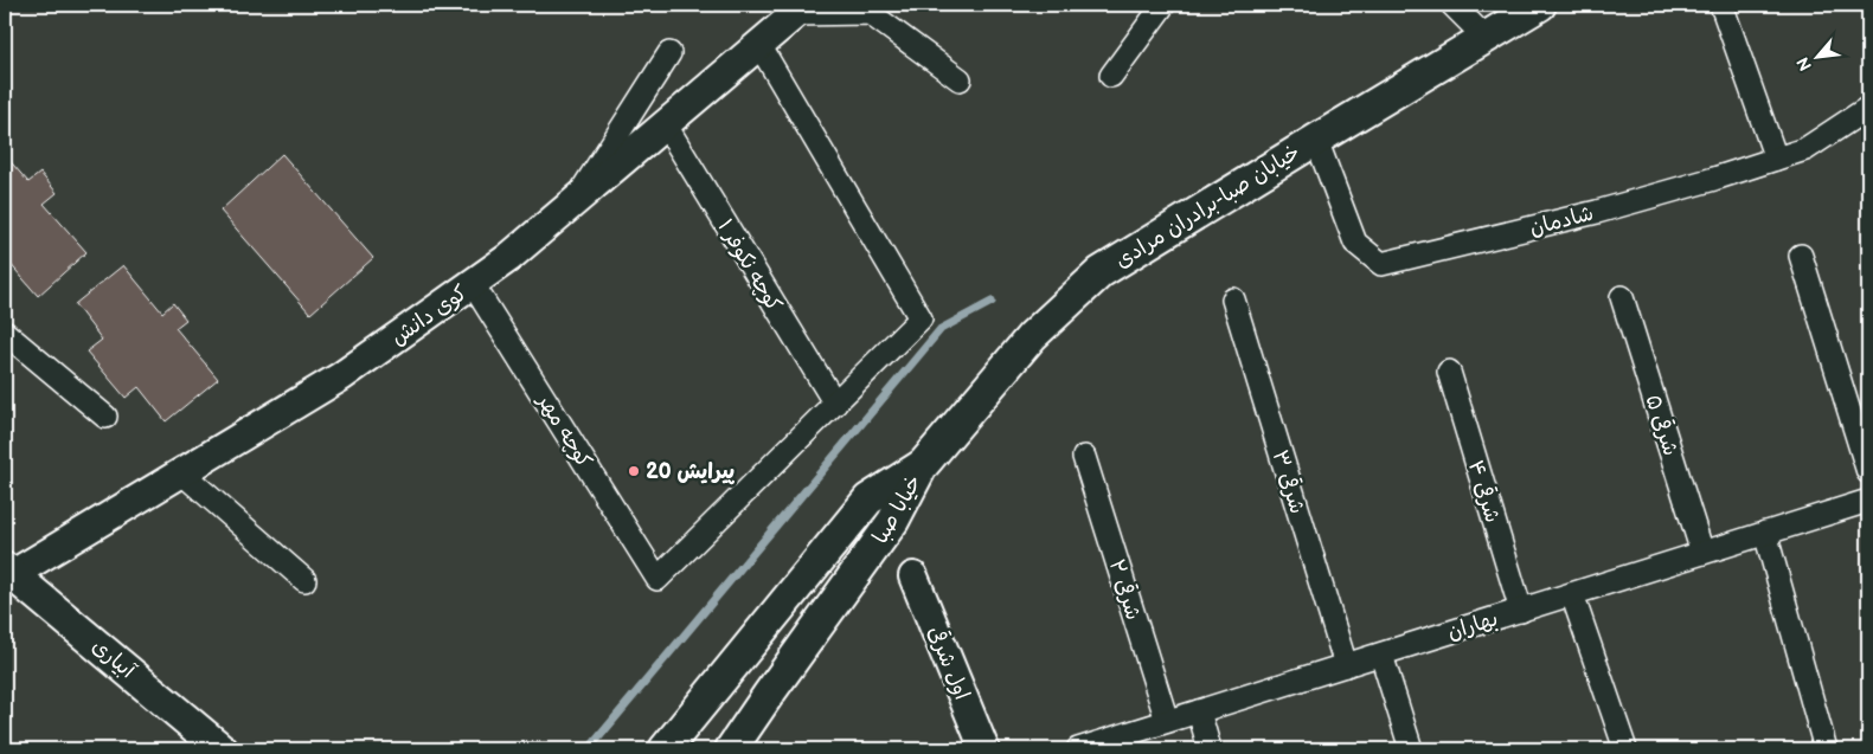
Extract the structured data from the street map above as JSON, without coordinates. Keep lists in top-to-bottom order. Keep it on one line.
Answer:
{"streets":{"main road":["خیابان صبا-برادران مرادی","خیابا صبا","آبیاری"],"street":["شادمان","کوچه نکوفر ۱","کوی دانش","۵ شرقی","کوچه مهر","۳ شرقی","۴ شرقی","۲ شرقی","بهاران","اول شرقی"]},"crossings":[["خیابان صبا-برادران مرادی","شادمان"],["خیابان صبا-برادران مرادی","خیابا صبا"],["کوچه نکوفر ۱","کوی دانش"],["کوچه نکوفر ۱","کوچه مهر"],["کوی دانش","کوچه مهر"],["کوی دانش","آبیاری"],["۵ شرقی","بهاران"],["۳ شرقی","بهاران"],["۴ شرقی","بهاران"],["۲ شرقی","بهاران"]],"places":["پیرایش 20"],"north":"bottom left"}
